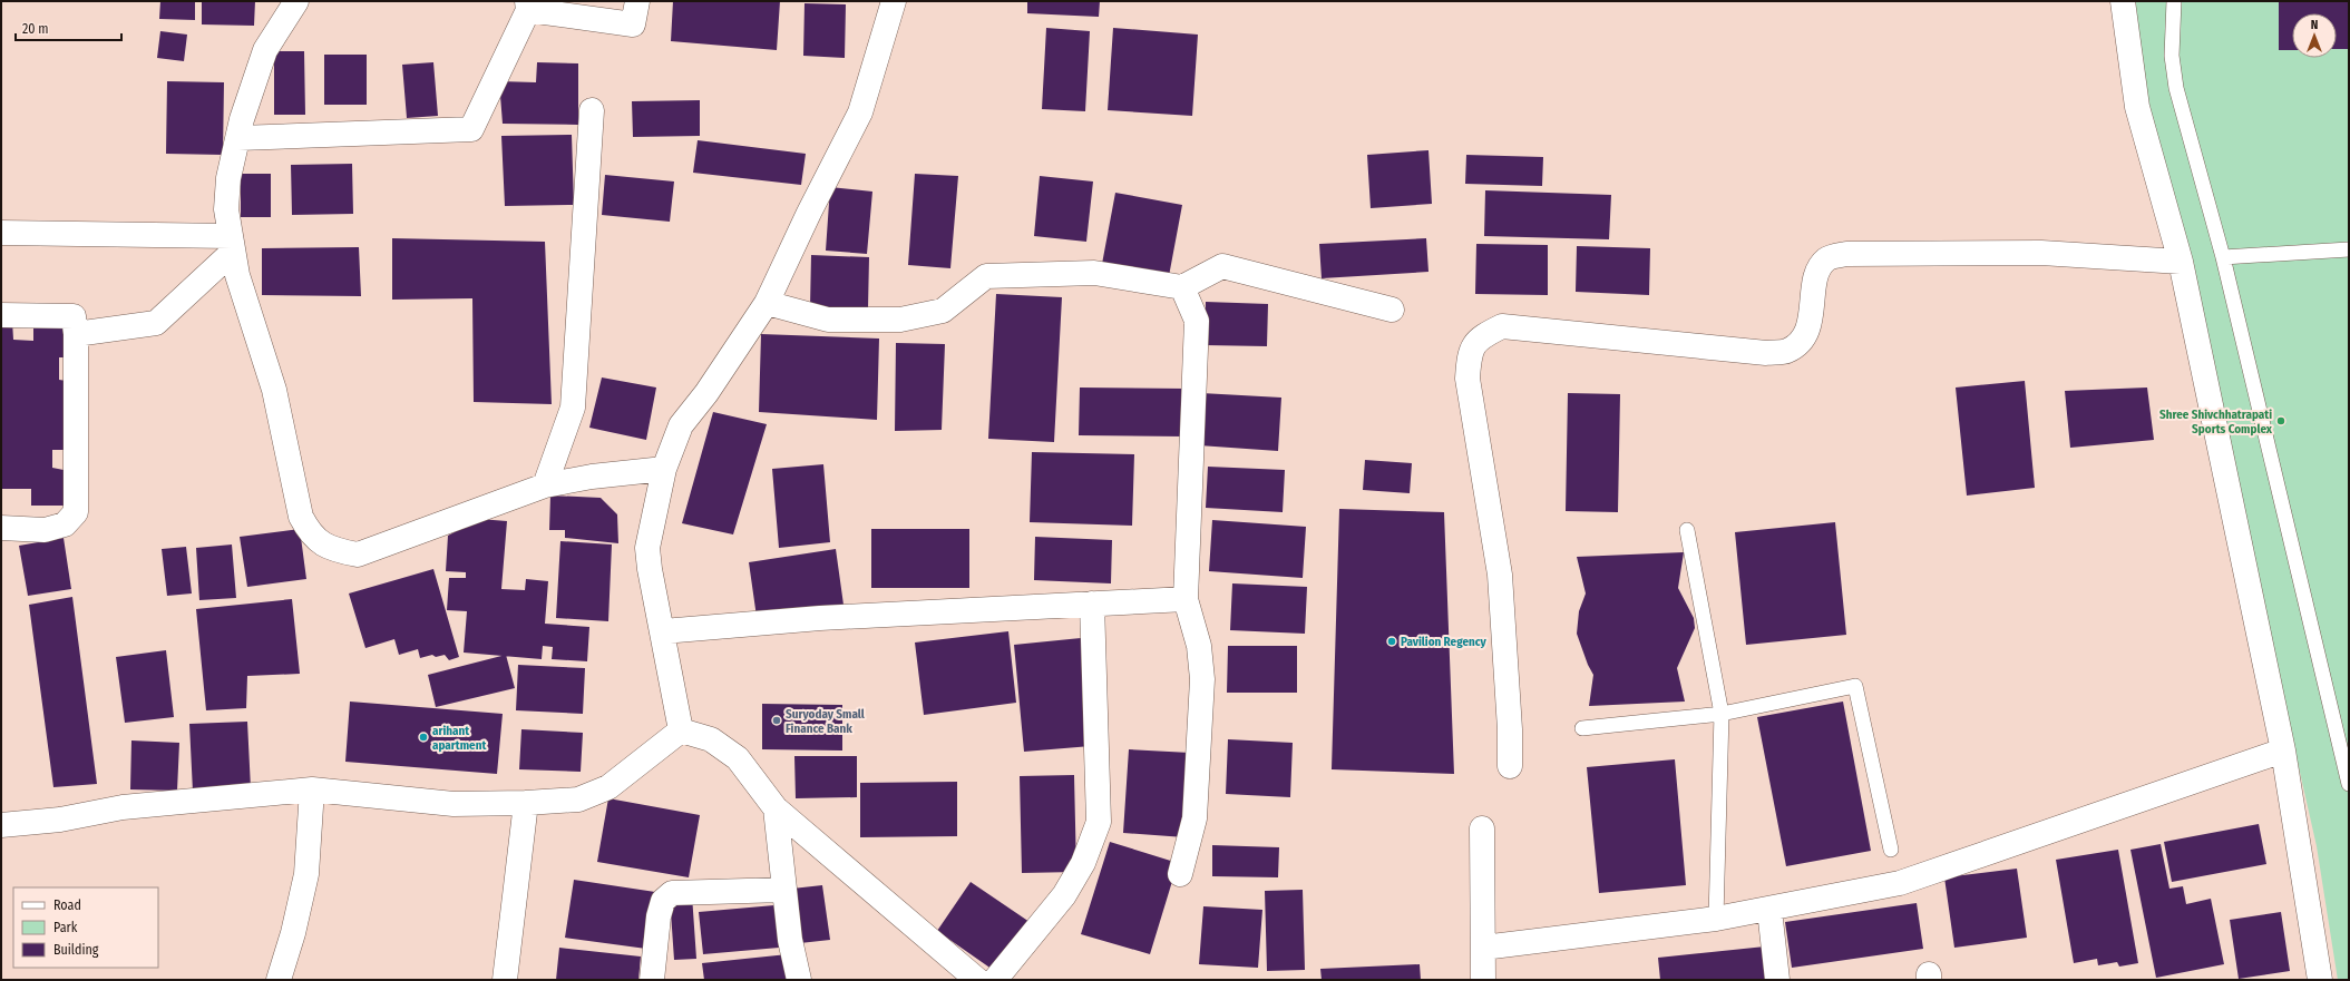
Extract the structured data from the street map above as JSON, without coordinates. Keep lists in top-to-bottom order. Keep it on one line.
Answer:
{"places":["Shree Shivchhatrapati Sports Complex","Pavilion Regency","Suryoday Small Finance Bank","arihant apartment"],"legend":["Road","Park","Building"],"scale_bar":"20 m","north":"top"}
